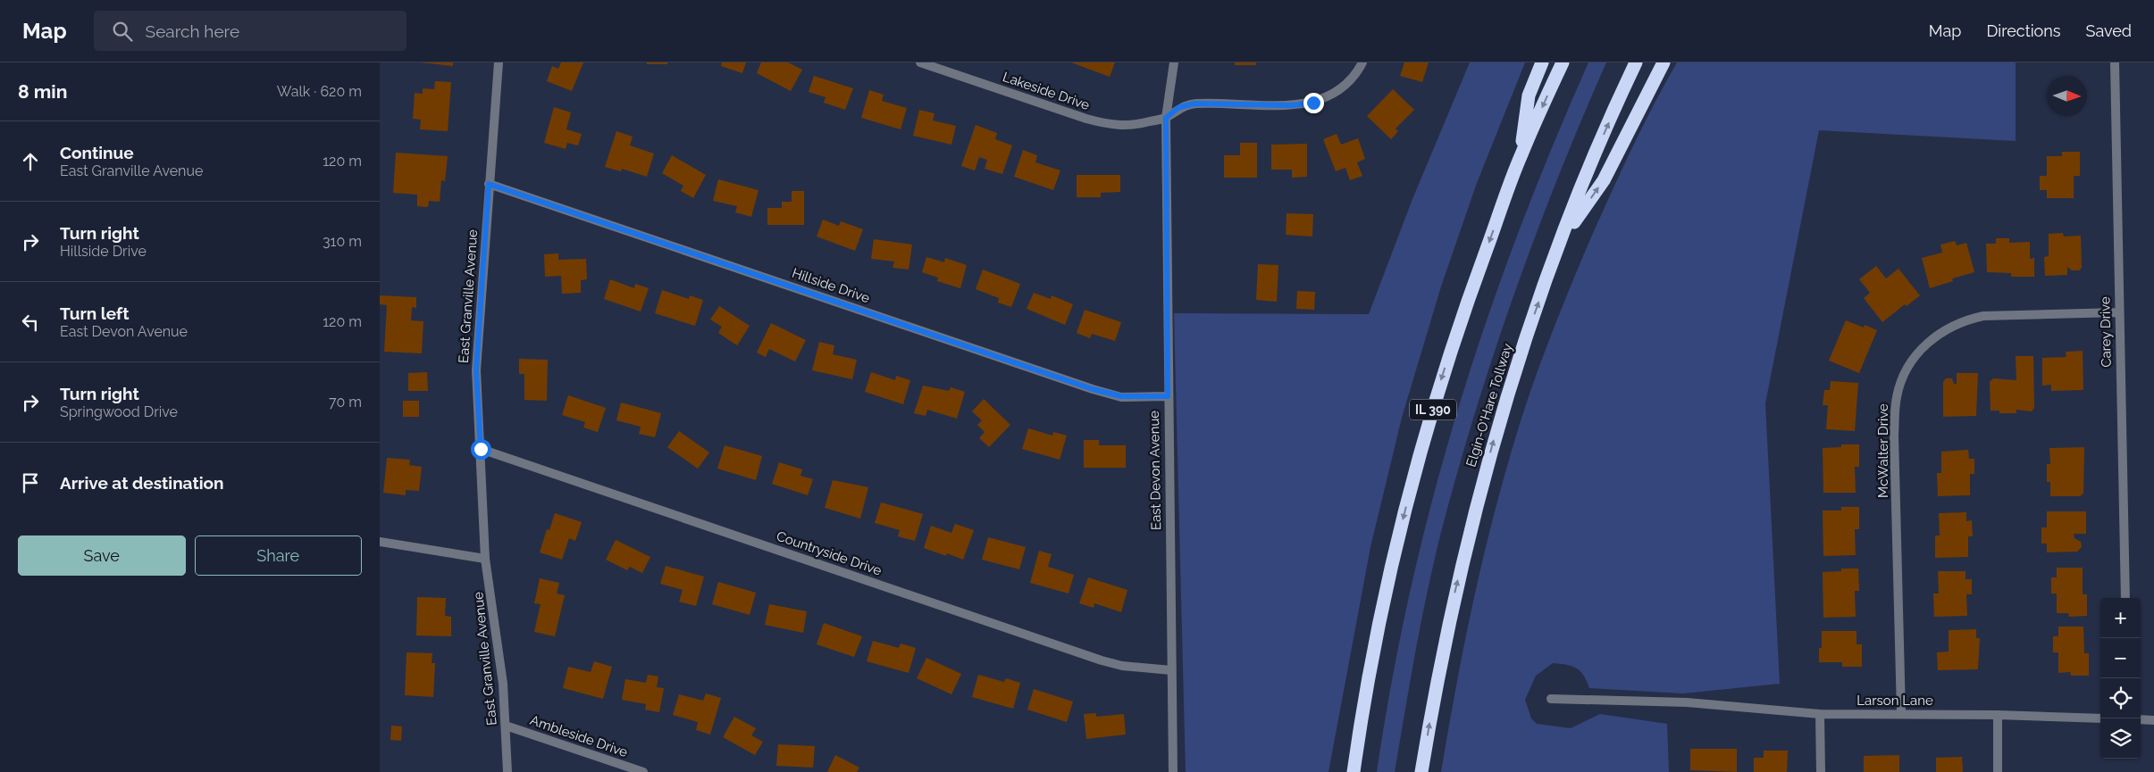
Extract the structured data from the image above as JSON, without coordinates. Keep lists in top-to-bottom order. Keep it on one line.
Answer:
{"streets":{"highway":["Elgin-O'Hare Tollway","IL 390"],"street":["Lakeside Drive","Hillside Drive","East Granville Avenue","Carey Drive","McWalter Drive","East Devon Avenue","Countryside Drive","Larson Lane","Ambleside Drive"]},"crossings":[["Lakeside Drive","East Devon Avenue"],["Hillside Drive","East Granville Avenue"],["Hillside Drive","East Devon Avenue"],["East Granville Avenue","Countryside Drive"],["East Granville Avenue","Ambleside Drive"],["Carey Drive","McWalter Drive"],["McWalter Drive","Larson Lane"],["East Devon Avenue","Countryside Drive"]],"north":"right","page":{"header":"Map","search":"Search here","nav":["Map","Directions","Saved"],"heading":["8 min","Walk · 620 m"],"list":[["Continue","East Granville Avenue","120 m"],["Turn right","Hillside Drive","310 m"],["Turn left","East Devon Avenue","120 m"],["Turn right","Springwood Drive","70 m"],"Arrive at destination"],"buttons":["Save","Share"],"map_buttons":["+","−"]}}
